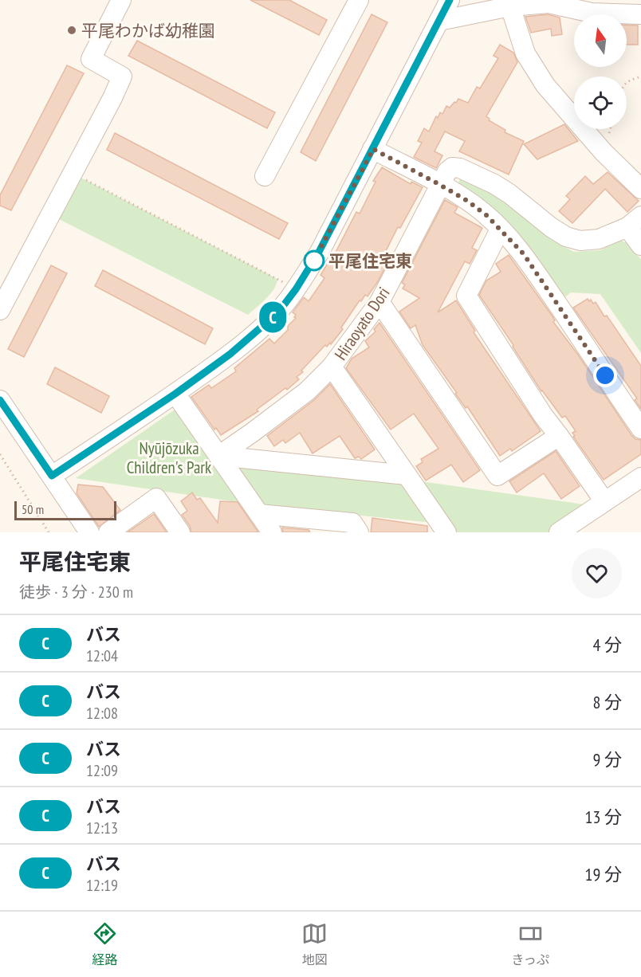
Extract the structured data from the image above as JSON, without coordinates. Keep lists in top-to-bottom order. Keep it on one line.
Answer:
{"streets":{"street":["Hiraoyato Dori"]},"parks":["Nyūjōzuka Children's Park"],"places":["平尾わかば幼稚園","平尾住宅東"],"lines":["bus line C"],"scale_bar":"50 m","north":"top","page":{"on_map":"C","scale":"50 m","heading":["平尾住宅東","徒歩 · 3 分 · 230 m"],"list":[{"mark":"C","name":"バス","note":"12:04","value":"4 分"},{"mark":"C","name":"バス","note":"12:08","value":"8 分"},{"mark":"C","name":"バス","note":"12:09","value":"9 分"},{"mark":"C","name":"バス","note":"12:13","value":"13 分"},{"mark":"C","name":"バス","note":"12:19","value":"19 分"}],"tabs":["経路","地図","きっぷ"]}}
